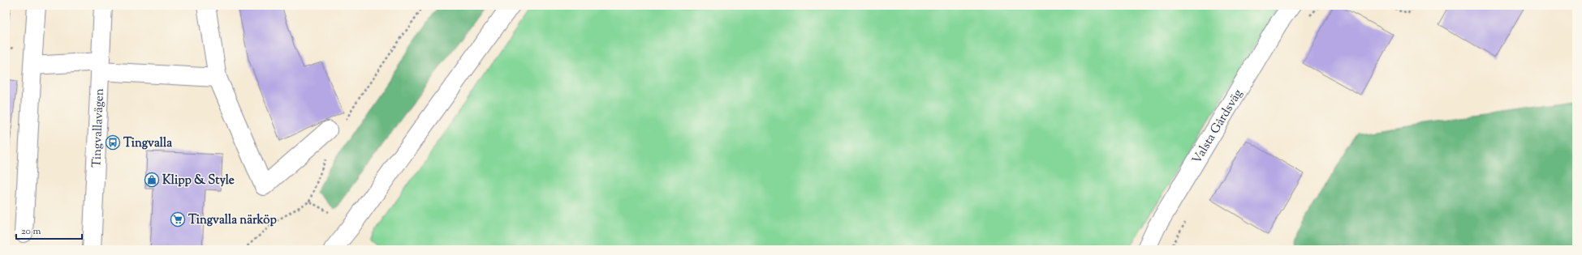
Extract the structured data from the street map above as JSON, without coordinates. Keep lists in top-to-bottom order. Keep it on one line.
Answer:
{"streets":{"street":["Valsta Gårdsväg","Tingvallavägen"]},"places":{"bus stop":["Tingvalla"],"shop":["Klipp & Style"],"supermarket":["Tingvalla närköp"]},"scale_bar":"20 m"}
